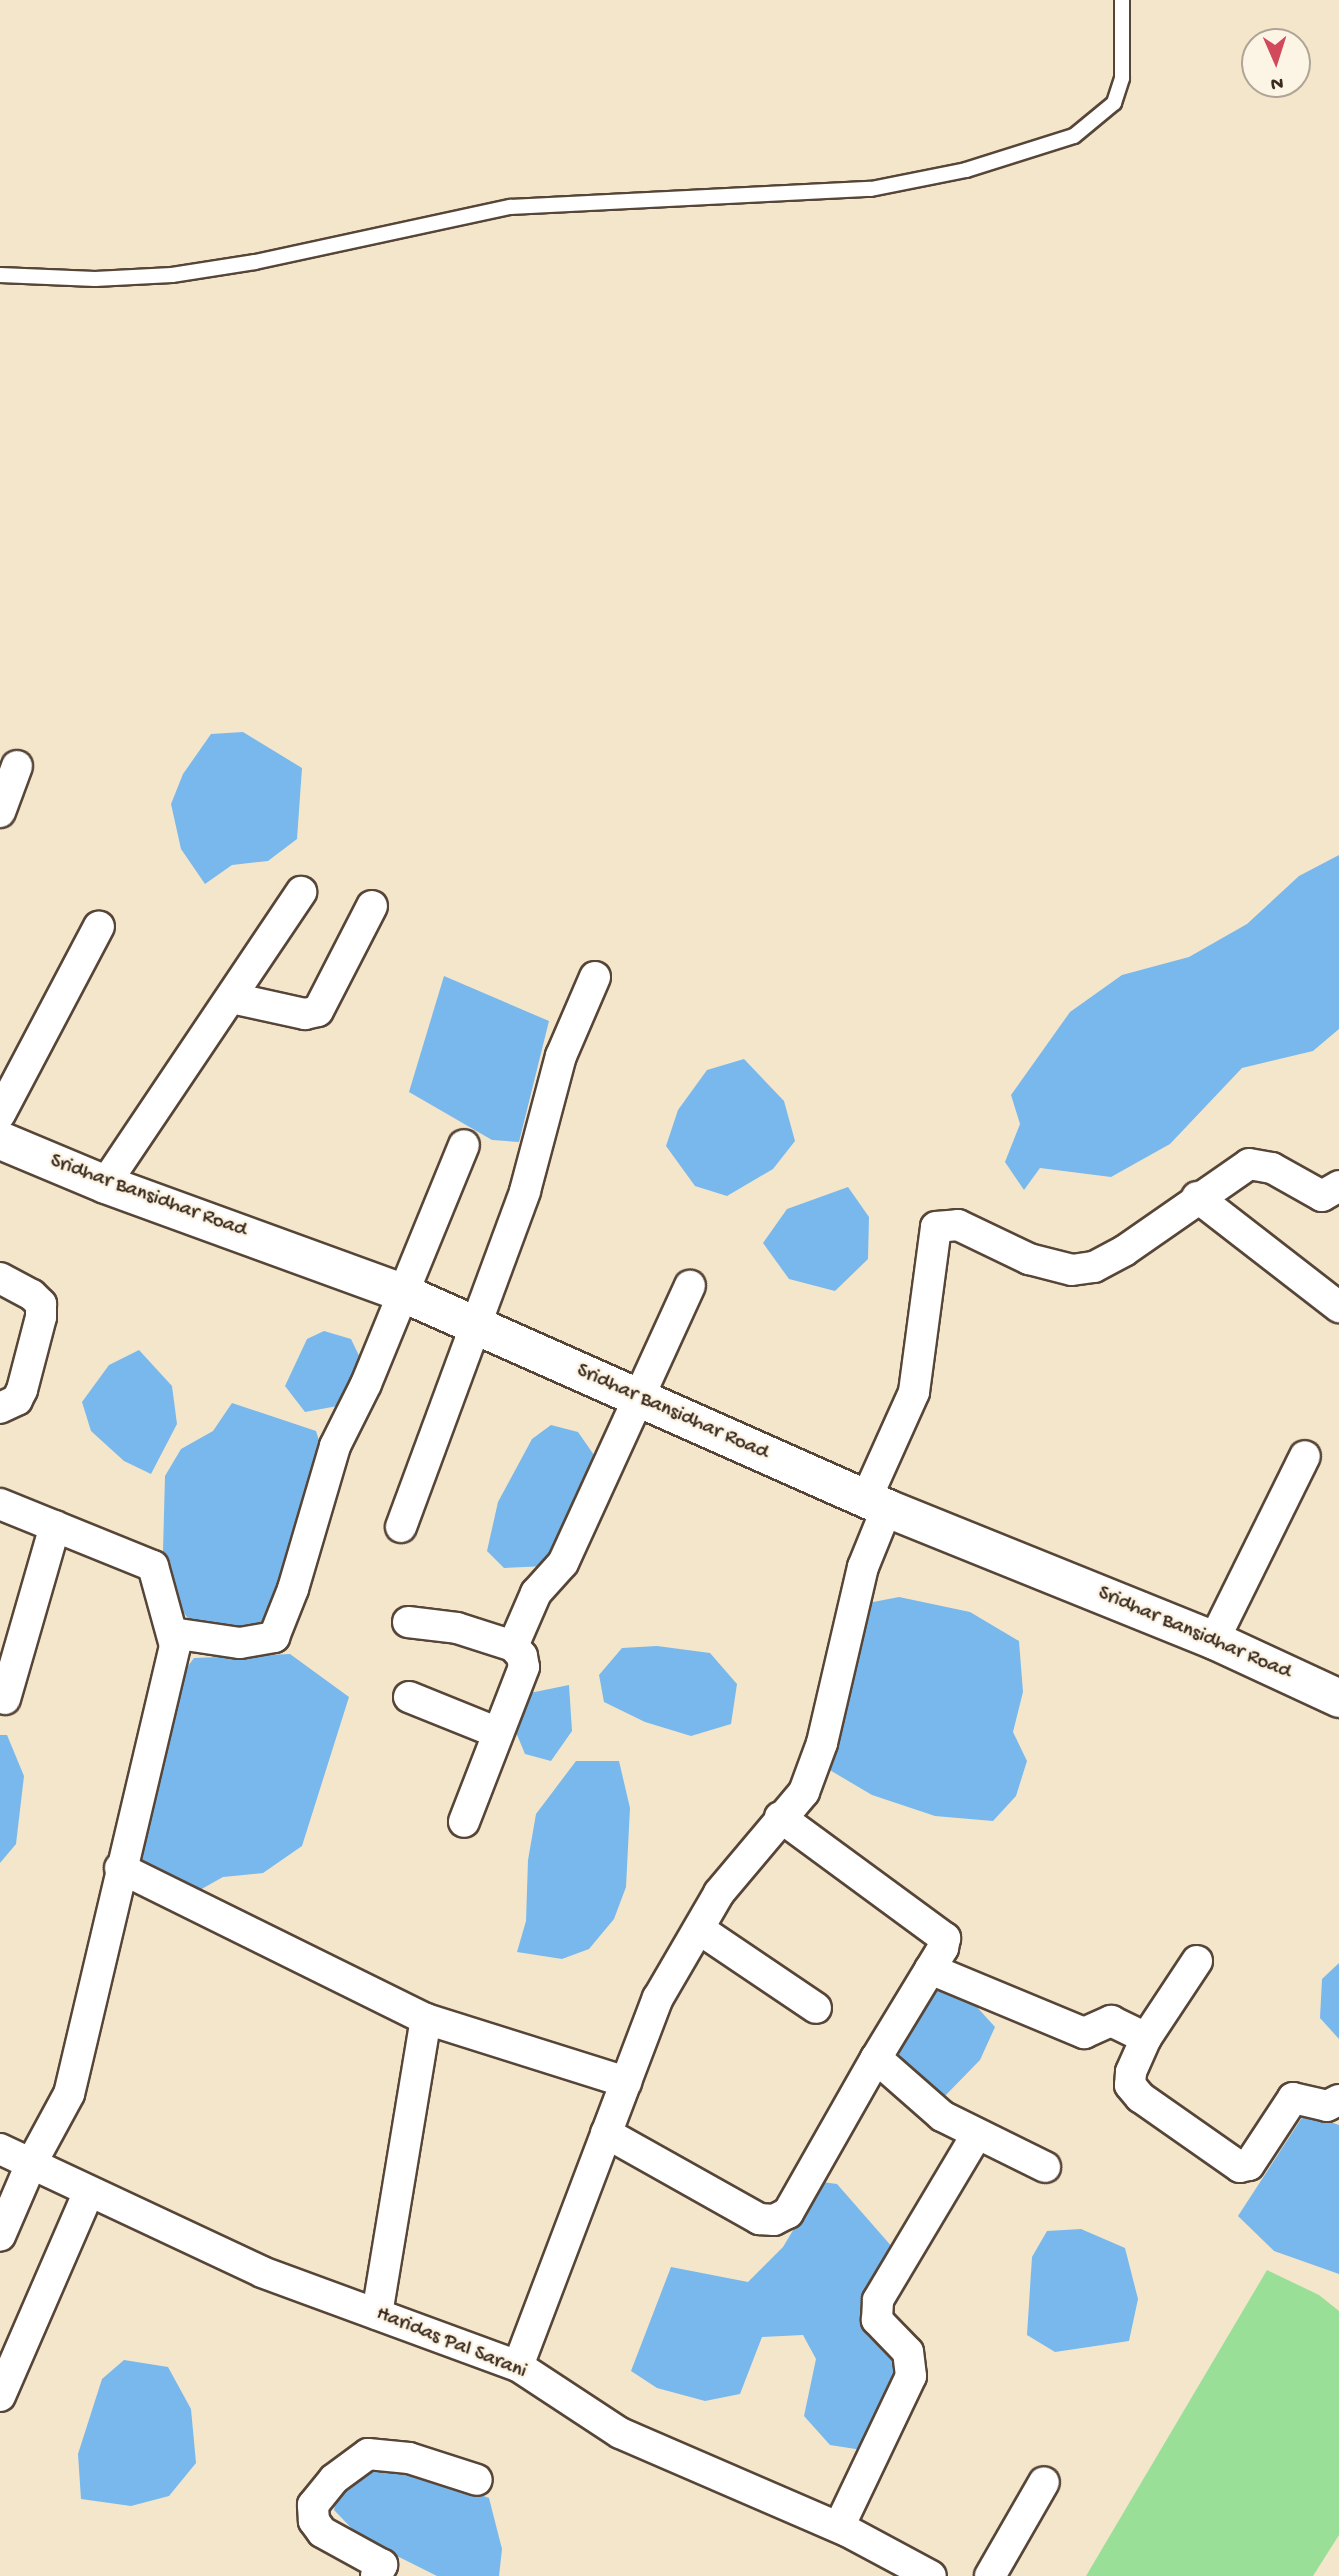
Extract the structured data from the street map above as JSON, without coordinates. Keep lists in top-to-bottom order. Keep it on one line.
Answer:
{"streets":{"street":["Sridhar Bansidhar Road","Haridas Pal Sarani"]},"north":"bottom"}
